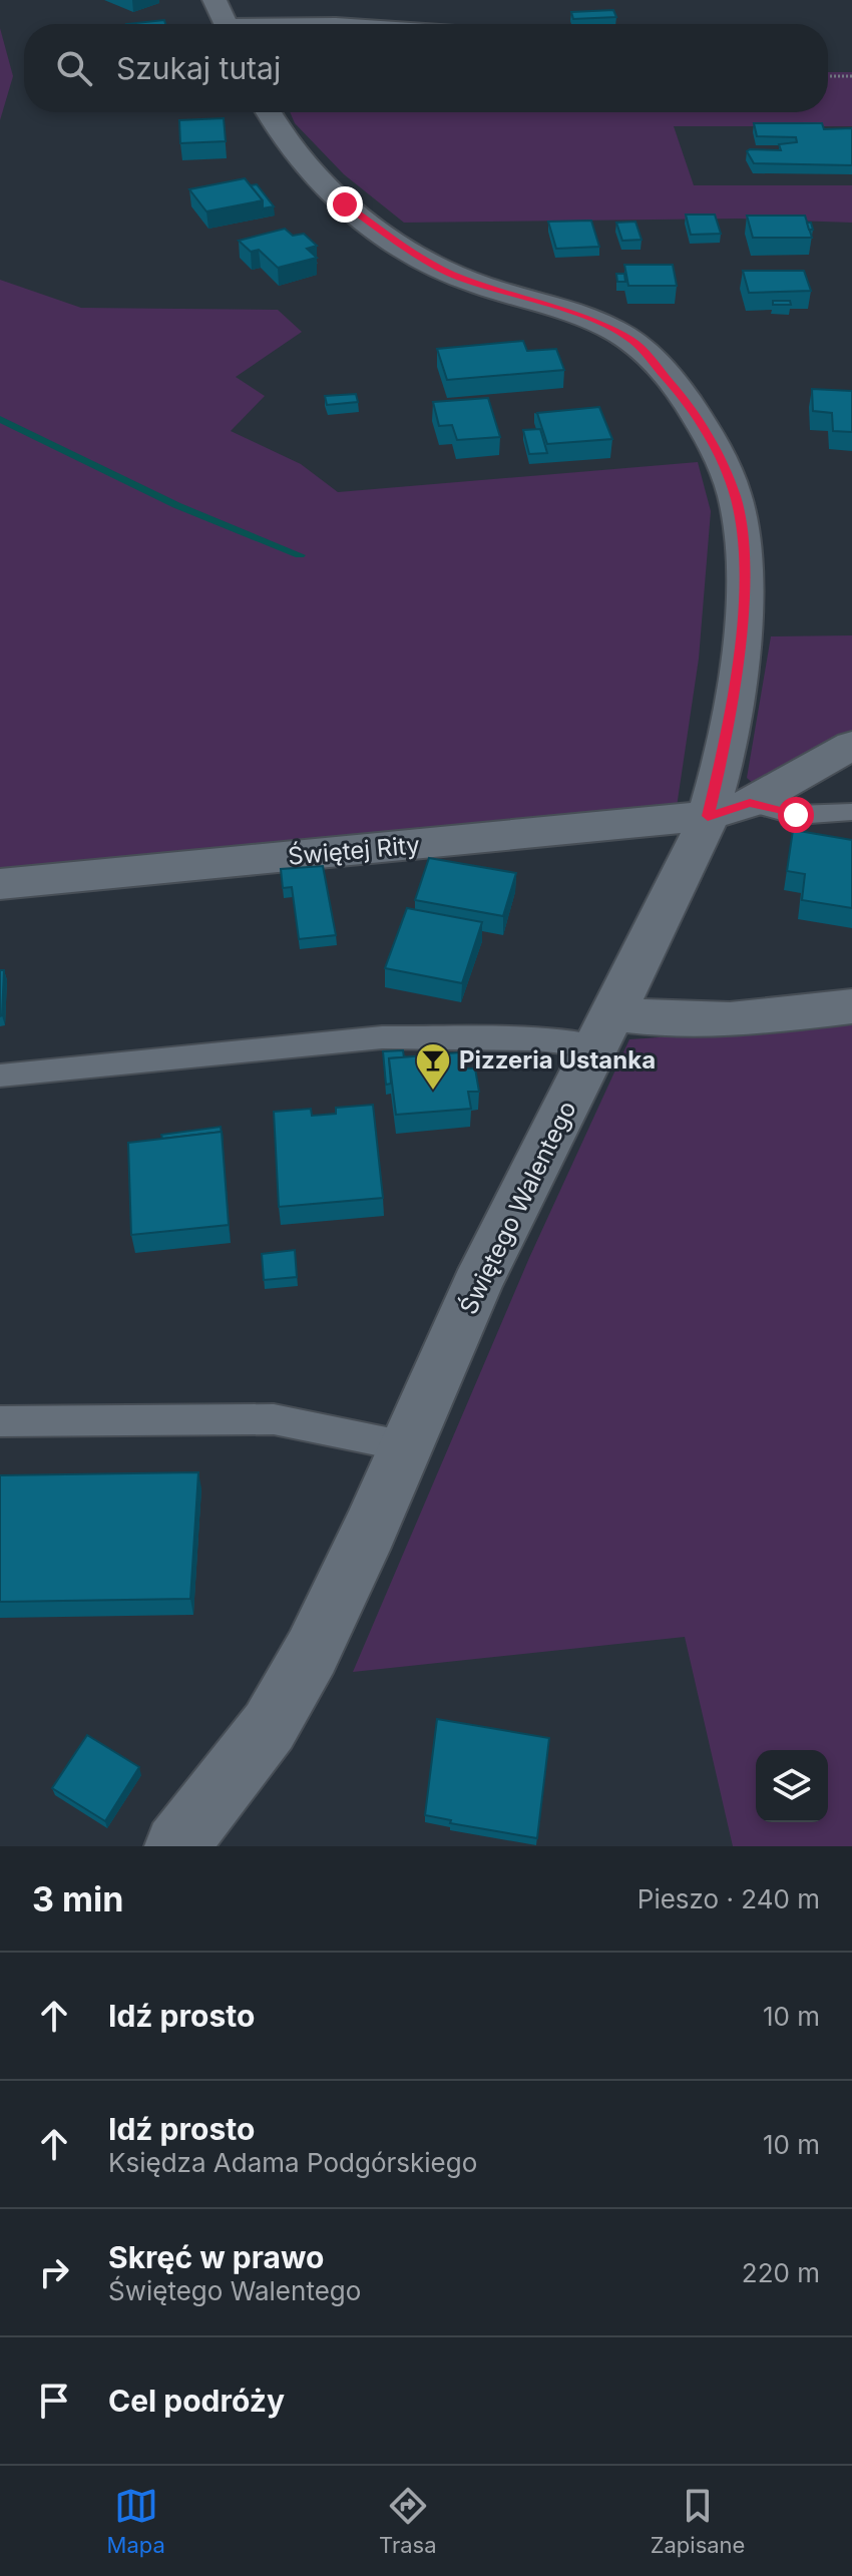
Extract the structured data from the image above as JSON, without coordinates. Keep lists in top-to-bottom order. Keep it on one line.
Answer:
{"streets":{"street":["Świętej Rity","Świętego Walentego"]},"crossings":[["Świętej Rity","Świętego Walentego"]],"places":{"bar":["Pizzeria Ustanka"]},"page":{"search":"Szukaj tutaj","heading":["3 min","Pieszo · 240 m"],"list":[["Idź prosto","10 m"],["Idź prosto","Księdza Adama Podgórskiego","10 m"],["Skręć w prawo","Świętego Walentego","220 m"],"Cel podróży"],"nav":["Mapa","Trasa","Zapisane"]}}
